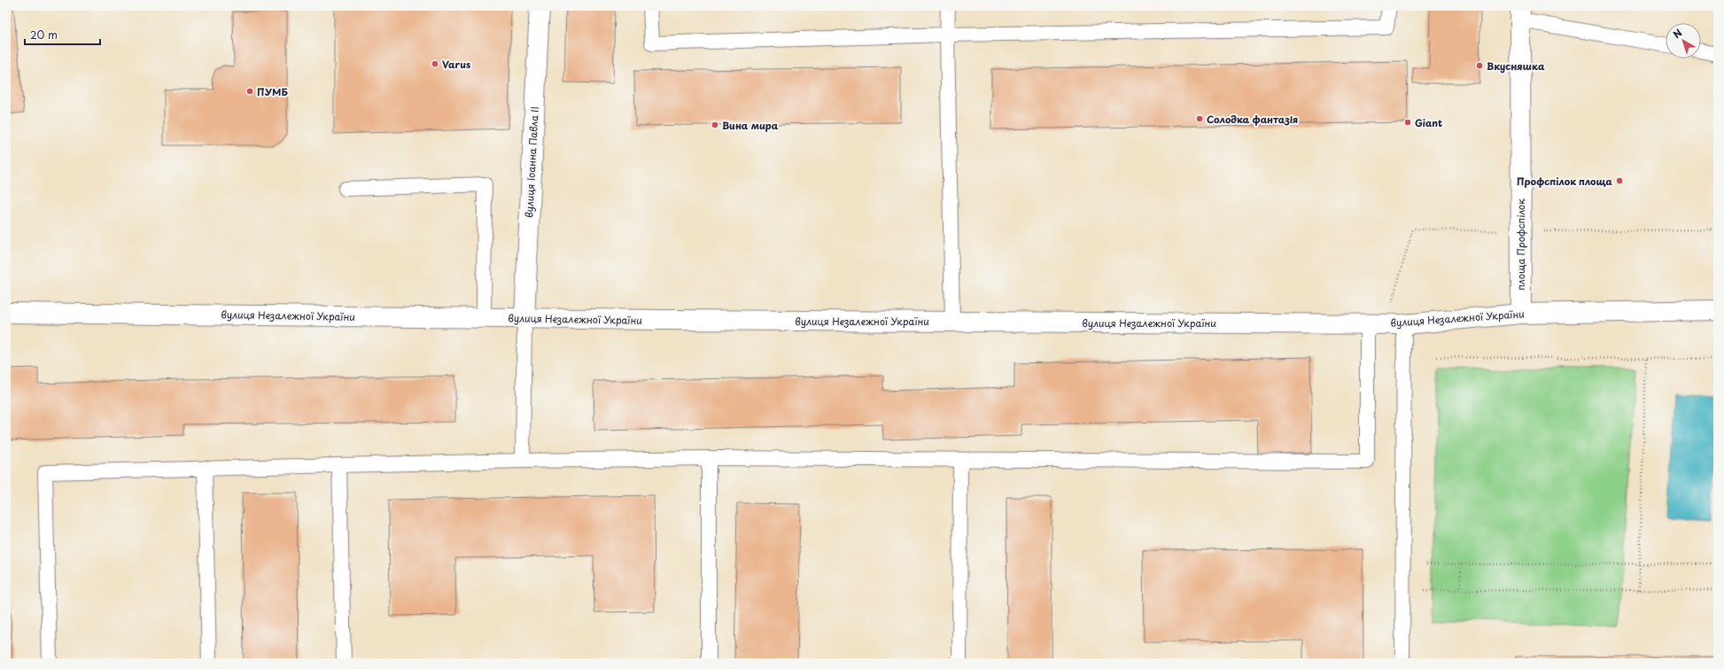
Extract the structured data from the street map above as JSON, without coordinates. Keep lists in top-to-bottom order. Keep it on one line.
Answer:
{"streets":{"street":["вулиця Іоанна Павла ІІ","площа Профспілок","вулиця Незалежної України"]},"crossings":[["вулиця Іоанна Павла ІІ","вулиця Незалежної України"],["площа Профспілок","вулиця Незалежної України"]],"places":["Varus","Вкусняшка","ПУМБ","Солодка фантазія","Giant","Вина мира","Профспілок площа"],"scale_bar":"20 m","north":"top left"}
